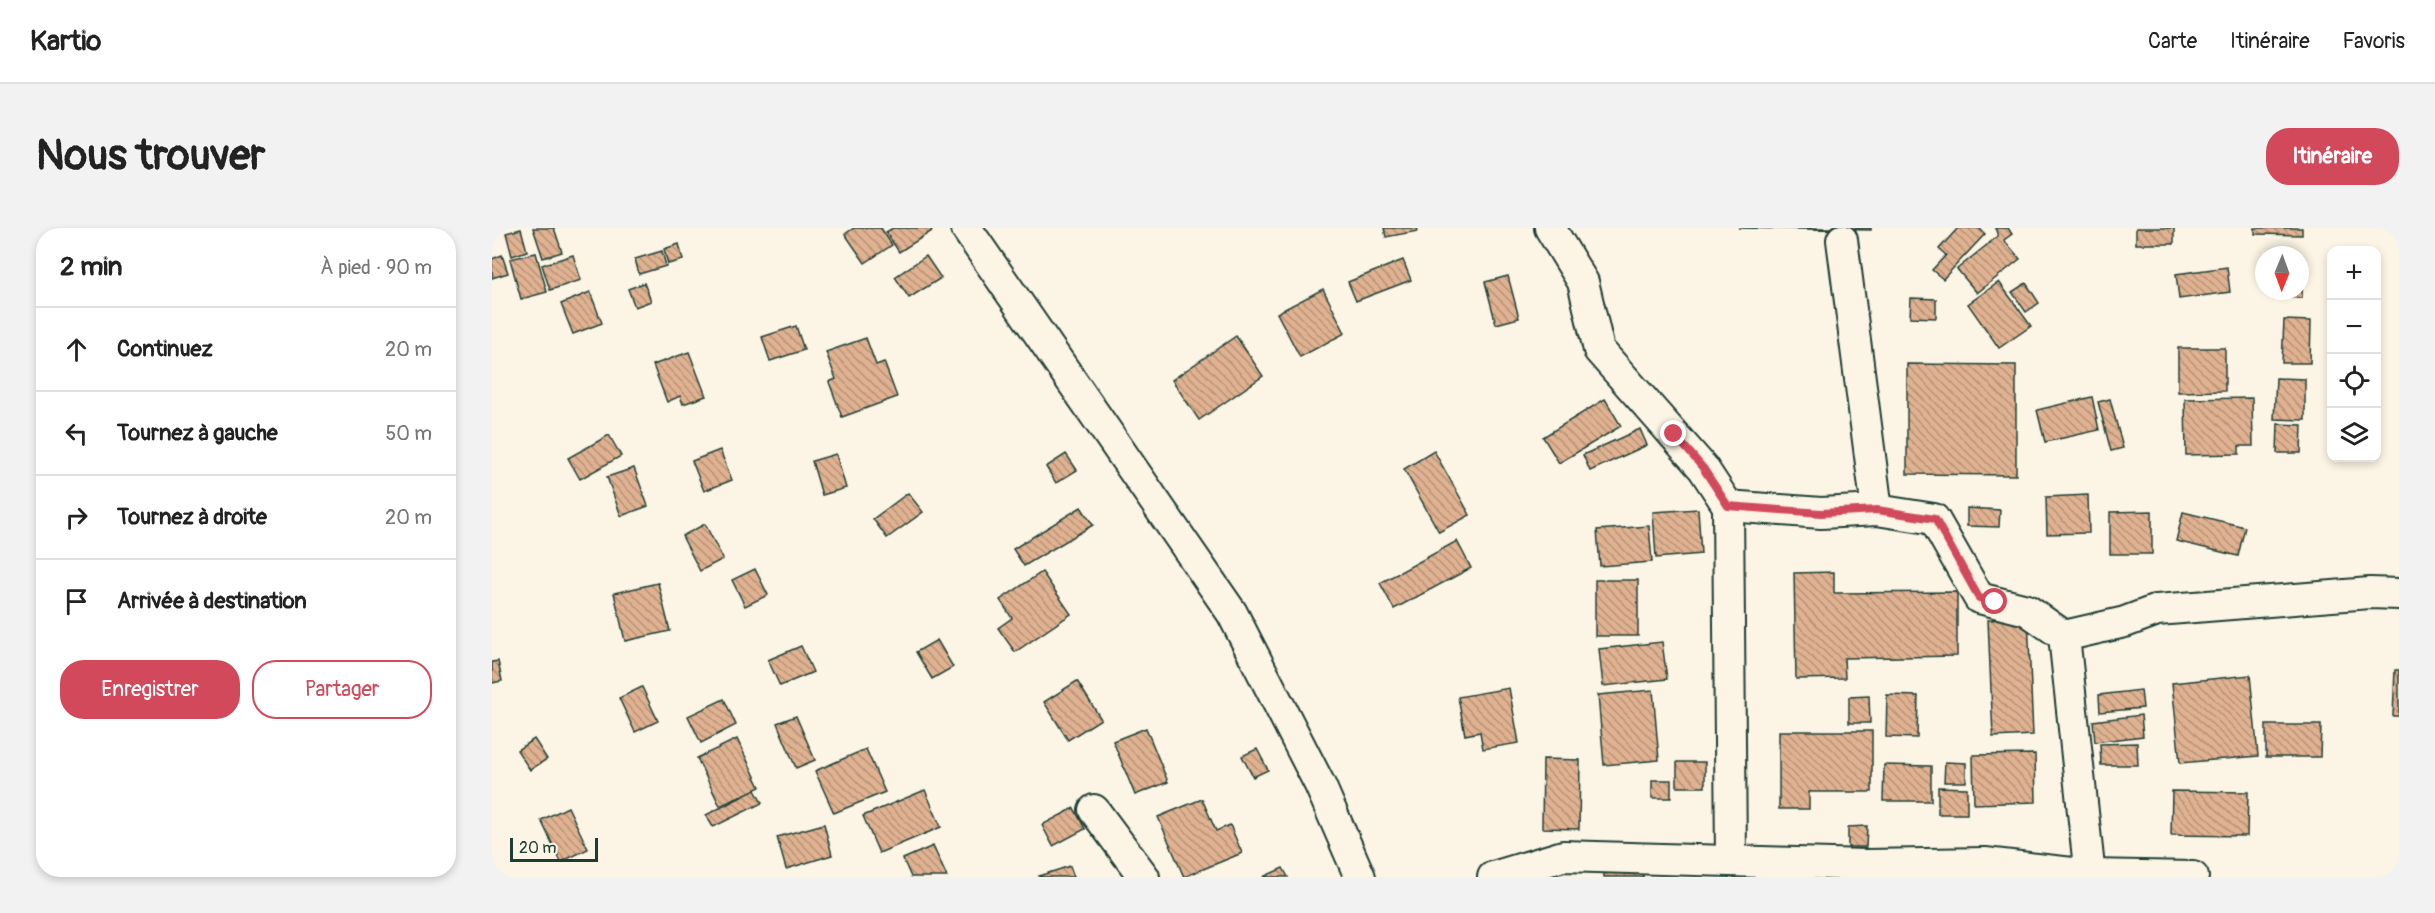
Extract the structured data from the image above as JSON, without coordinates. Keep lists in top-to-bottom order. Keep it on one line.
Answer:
{"scale_bar":"20 m","north":"bottom","page":{"header":"Kartio","nav":["Carte","Itinéraire","Favoris"],"buttons":["Itinéraire",["Enregistrer","Partager"]],"title":"Nous trouver","heading":["2 min","À pied · 90 m"],"map_buttons":["+","−"],"list":[["Continuez","20 m"],["Tournez à gauche","50 m"],["Tournez à droite","20 m"],"Arrivée à destination"],"scale":"20 m"}}
